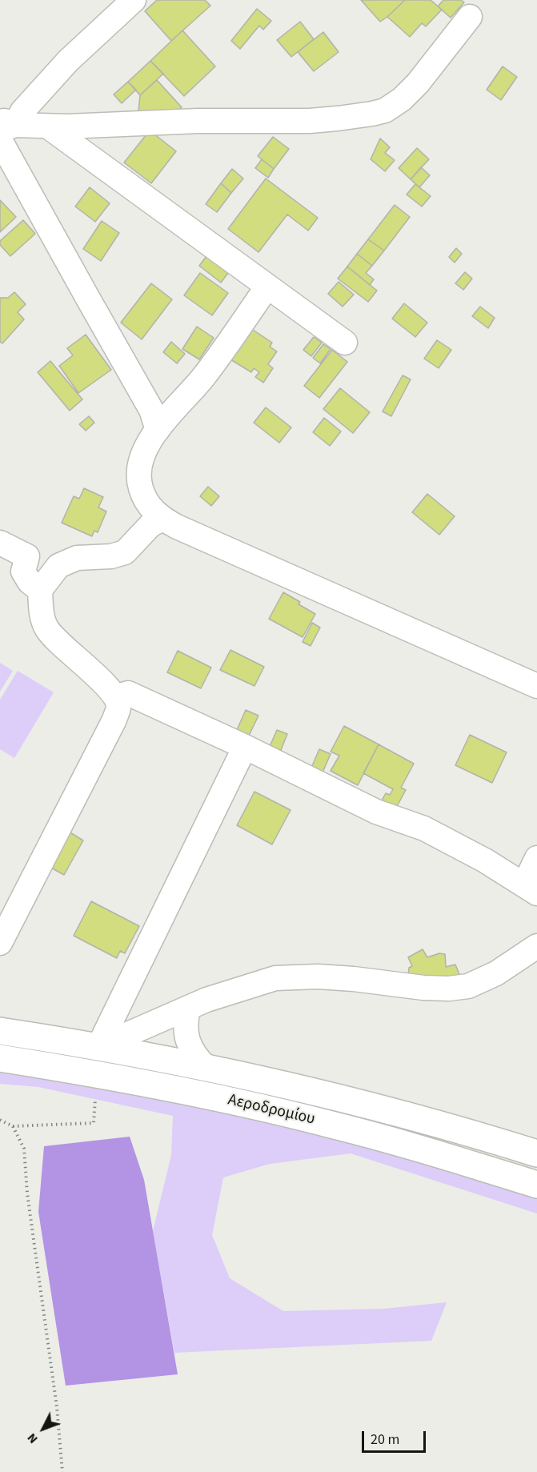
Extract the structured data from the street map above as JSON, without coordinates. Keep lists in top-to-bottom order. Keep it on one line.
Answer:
{"streets":{"main road":["Αεροδρομίου"]},"scale_bar":"20 m","north":"bottom left"}
